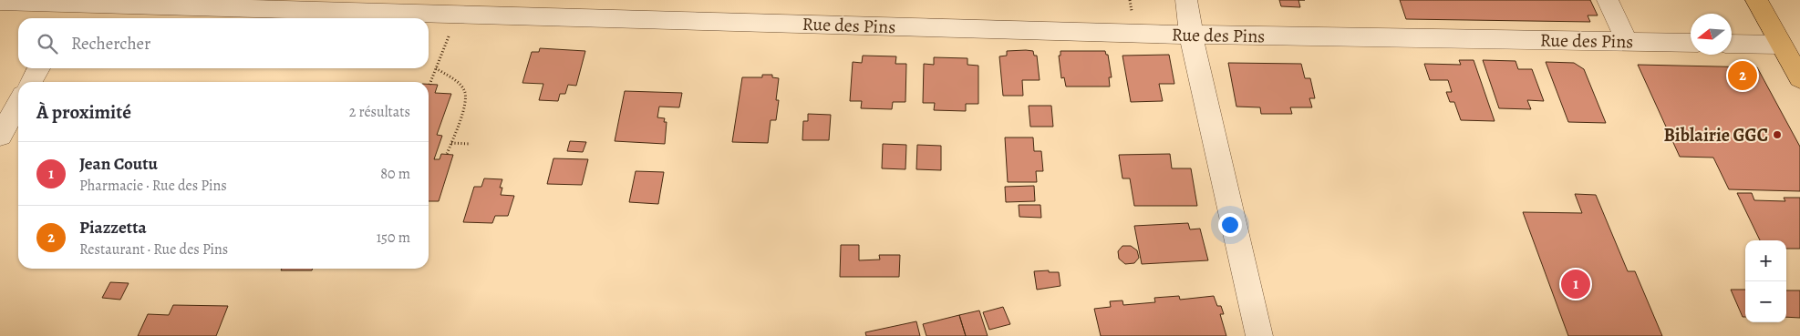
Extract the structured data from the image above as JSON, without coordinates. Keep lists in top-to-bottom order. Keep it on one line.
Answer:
{"streets":{"street":["Rue des Pins"]},"places":["Biblairie GGC"],"north":"left","page":{"search":"Rechercher","pins":["2","1"],"heading":["À proximité","2 résultats"],"list":[{"mark":"1","name":"Jean Coutu","note":"Pharmacie · Rue des Pins","value":"80 m"},{"mark":"2","name":"Piazzetta","note":"Restaurant · Rue des Pins","value":"150 m"}],"map_buttons":["+","−"]}}
